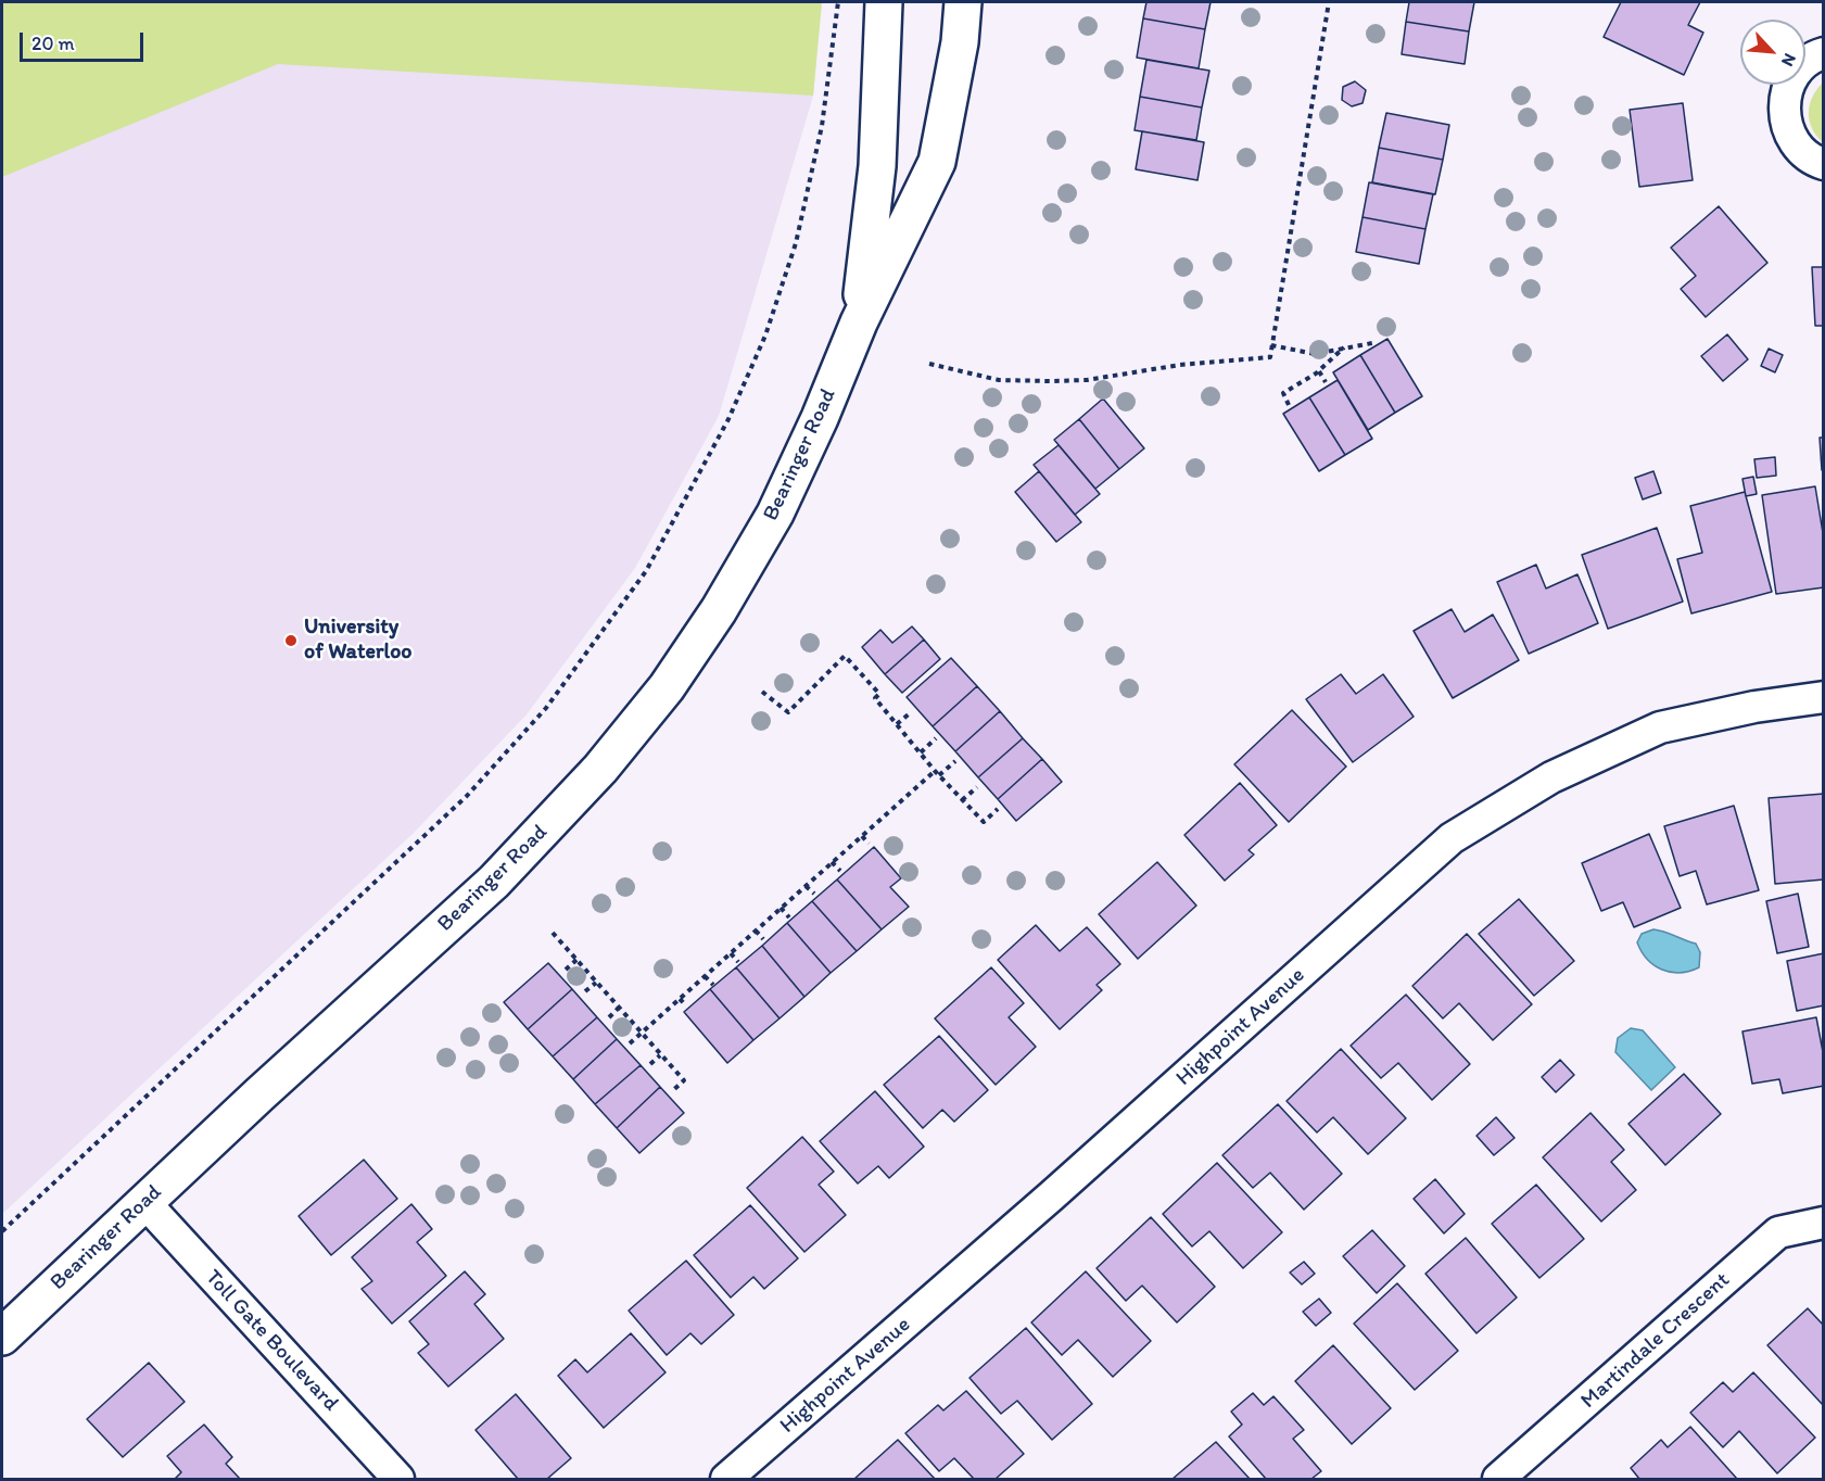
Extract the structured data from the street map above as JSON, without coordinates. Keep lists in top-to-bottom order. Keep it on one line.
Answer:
{"streets":{"street":["Bearinger Road","Highpoint Avenue","Toll Gate Boulevard","Martindale Crescent"]},"crossings":[["Bearinger Road","Toll Gate Boulevard"]],"places":["University of Waterloo"],"scale_bar":"20 m","north":"bottom right"}
